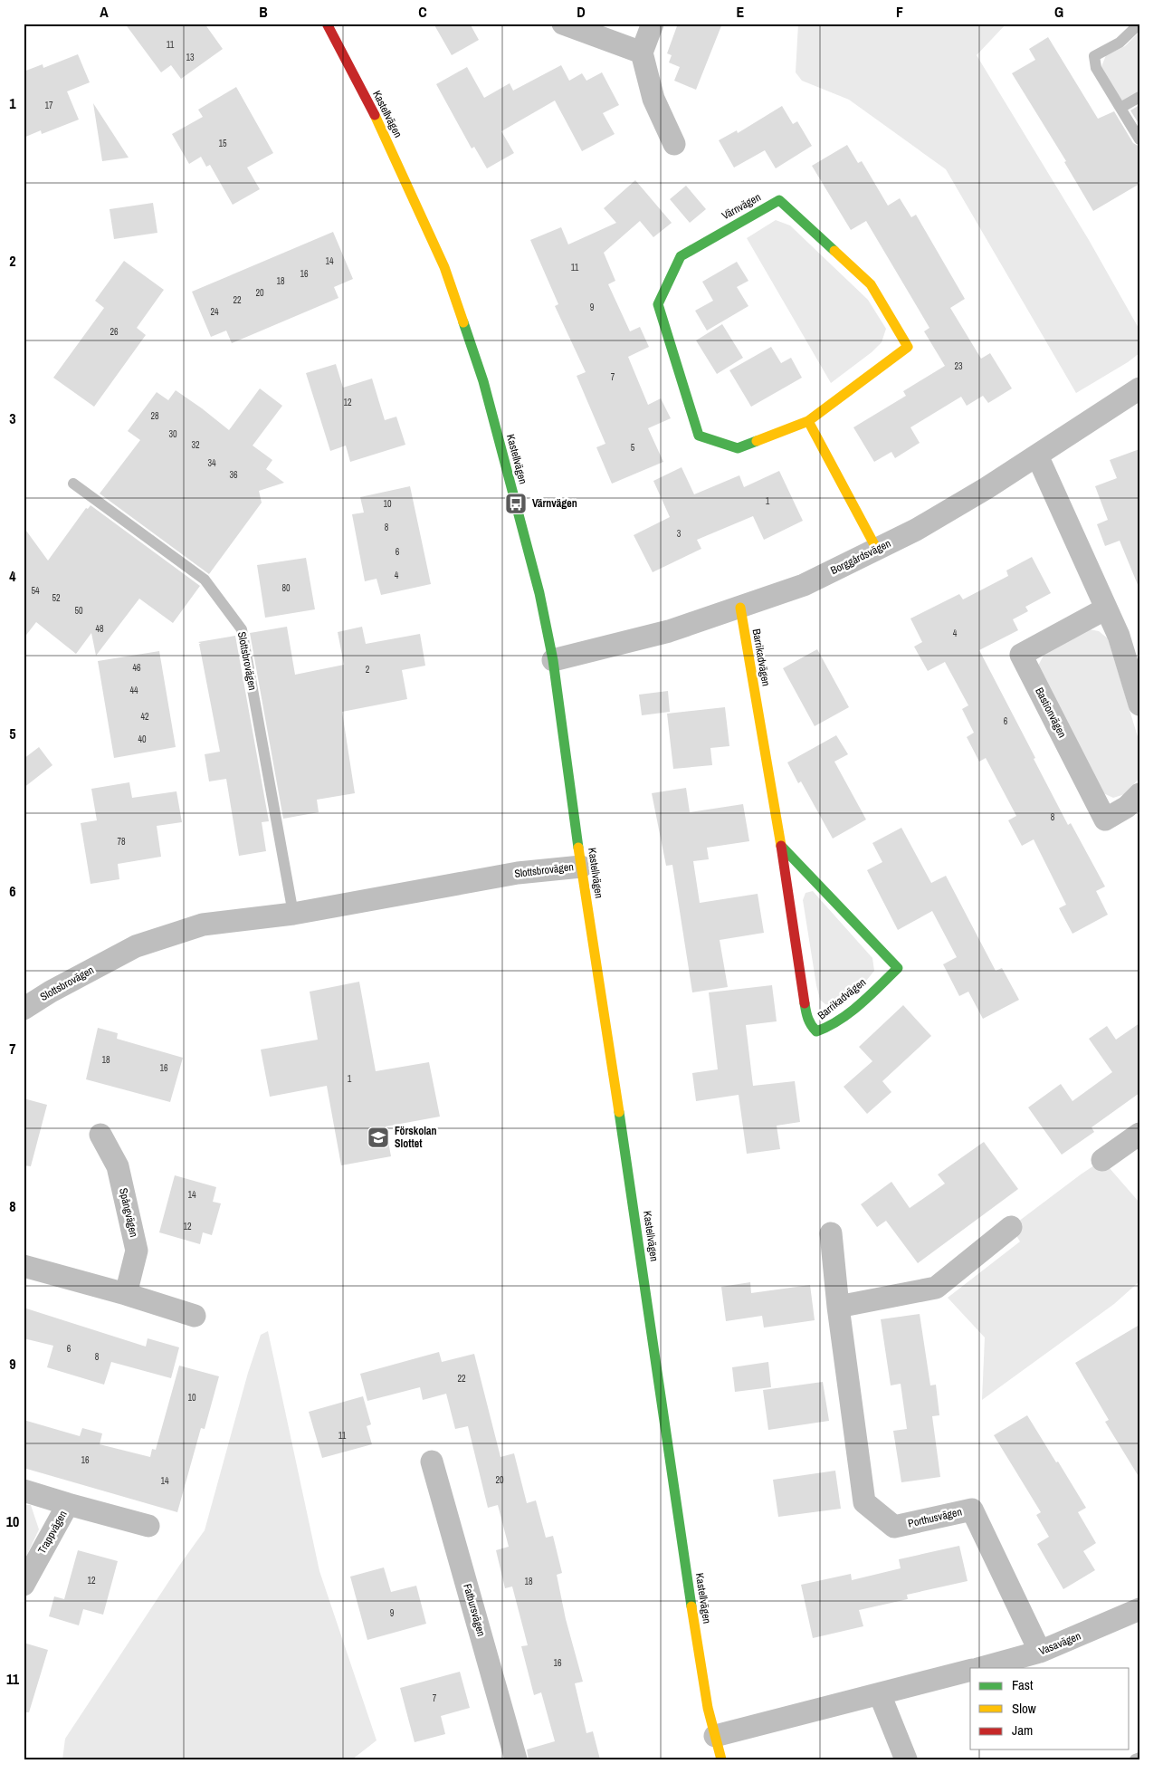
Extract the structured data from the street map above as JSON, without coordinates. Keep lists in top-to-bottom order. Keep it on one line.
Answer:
{"streets":{"street":["Kastellvägen","Värnvägen","Borggårdsvägen","Barrikadvägen","Slottsbrovägen","Bastionvägen","Spångvägen","Porthusvägen","Trappvägen","Fatbursvägen","Vasavägen"]},"crossings":[["Kastellvägen","Borggårdsvägen"],["Kastellvägen","Slottsbrovägen"],["Borggårdsvägen","Barrikadvägen"],["Porthusvägen","Vasavägen"]],"places":{"bus stop":["Värnvägen"],"school or university":["Förskolan Slottet"]},"house_numbers":["11","13","17","15","14","11","16","18","20","22","9","24","26","23","7","12","28","30","32","5","34","36","1","10","8","3","6","4","80","54","52","50","48","4","46","2","44","42","6","40","8","78","18","16","1","14","12","6","8","22","10","11","16","20","14","12","18","9","16","7"],"legend":["Fast","Slow","Jam"],"grid":{"columns":["A","B","C","D","E","F","G"],"rows":["1","2","3","4","5","6","7","8","9","10","11"]}}
